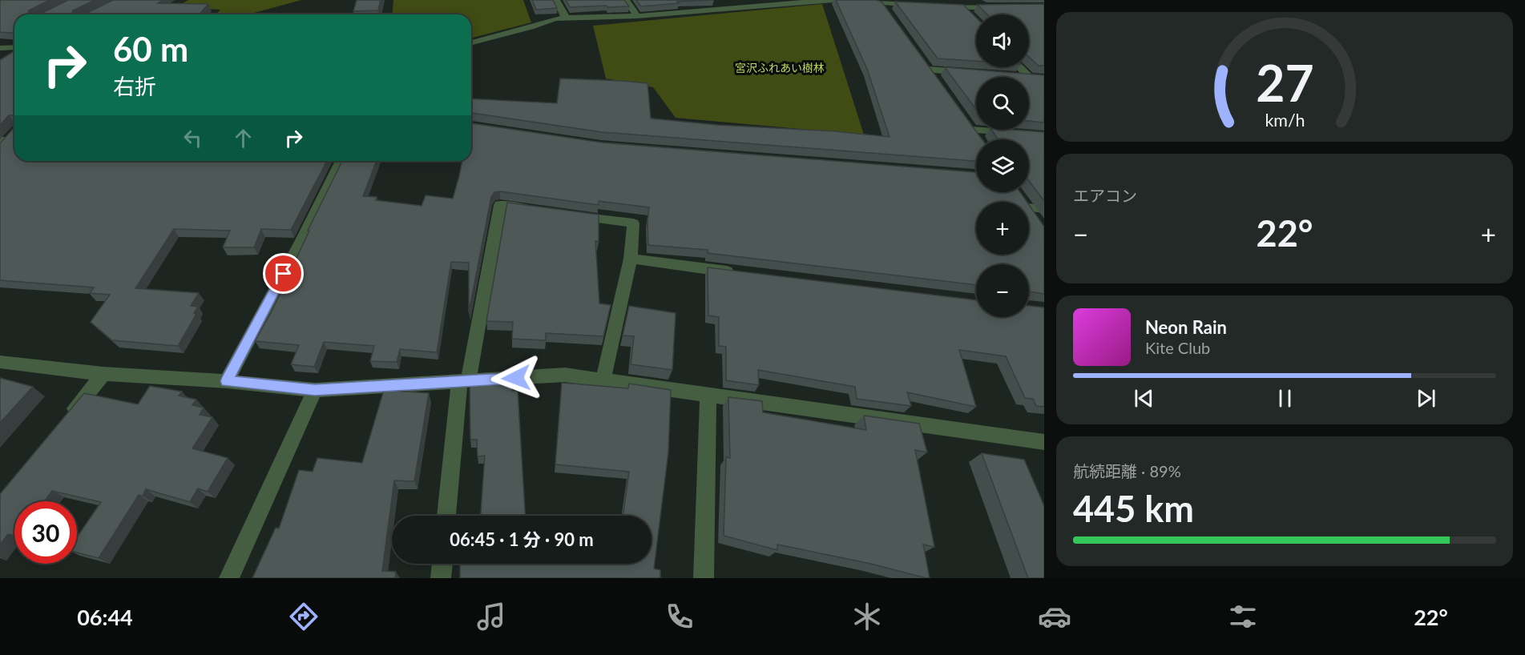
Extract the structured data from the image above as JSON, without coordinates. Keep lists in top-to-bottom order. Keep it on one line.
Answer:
{"parks":["宮沢ふれあい樹林"],"page":{"map_buttons":["+","−"],"turn":["60 m","右折"],"tile":["エアコン",["航続距離 · 89%","445 km"]],"heat":["−","22°","+"],"song":["Neon Rain","Kite Club"],"limit":"30","trip":"06:45 · 1 分 · 90 m","tabs":["06:44","22°"],"gauge":["27","km/h"]}}
